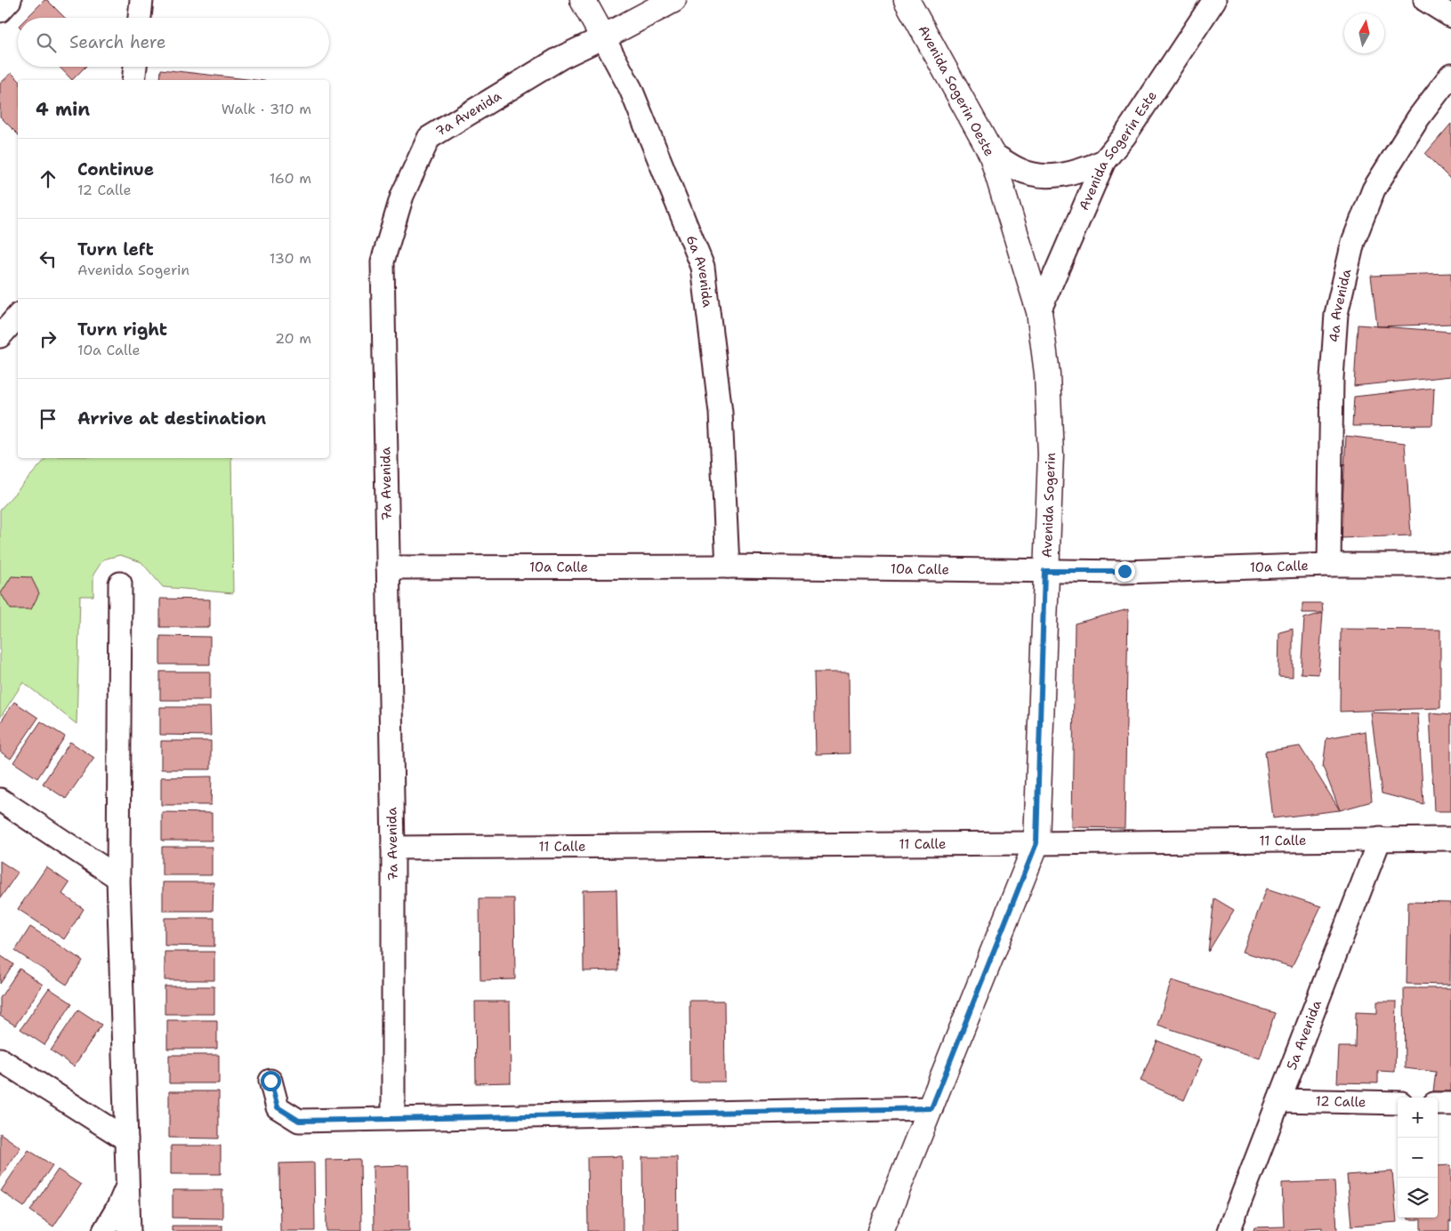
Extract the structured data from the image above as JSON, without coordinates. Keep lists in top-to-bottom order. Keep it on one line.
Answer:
{"streets":{"street":["Avenida Sogerin Oeste","7a Avenida","Avenida Sogerin Este","6a Avenida","4a Avenida","Avenida Sogerin","10a Calle","11 Calle","5a Avenida","12 Calle"]},"crossings":[["Avenida Sogerin Oeste","Avenida Sogerin Este"],["Avenida Sogerin Oeste","Avenida Sogerin"],["7a Avenida","6a Avenida"],["7a Avenida","10a Calle"],["7a Avenida","11 Calle"],["Avenida Sogerin Este","Avenida Sogerin"],["6a Avenida","10a Calle"],["4a Avenida","10a Calle"],["Avenida Sogerin","10a Calle"],["Avenida Sogerin","11 Calle"],["11 Calle","5a Avenida"],["5a Avenida","12 Calle"]],"north":"top","page":{"search":"Search here","heading":["4 min","Walk · 310 m"],"list":[["Continue","12 Calle","160 m"],["Turn left","Avenida Sogerin","130 m"],["Turn right","10a Calle","20 m"],"Arrive at destination"],"map_buttons":["+","−"]}}
